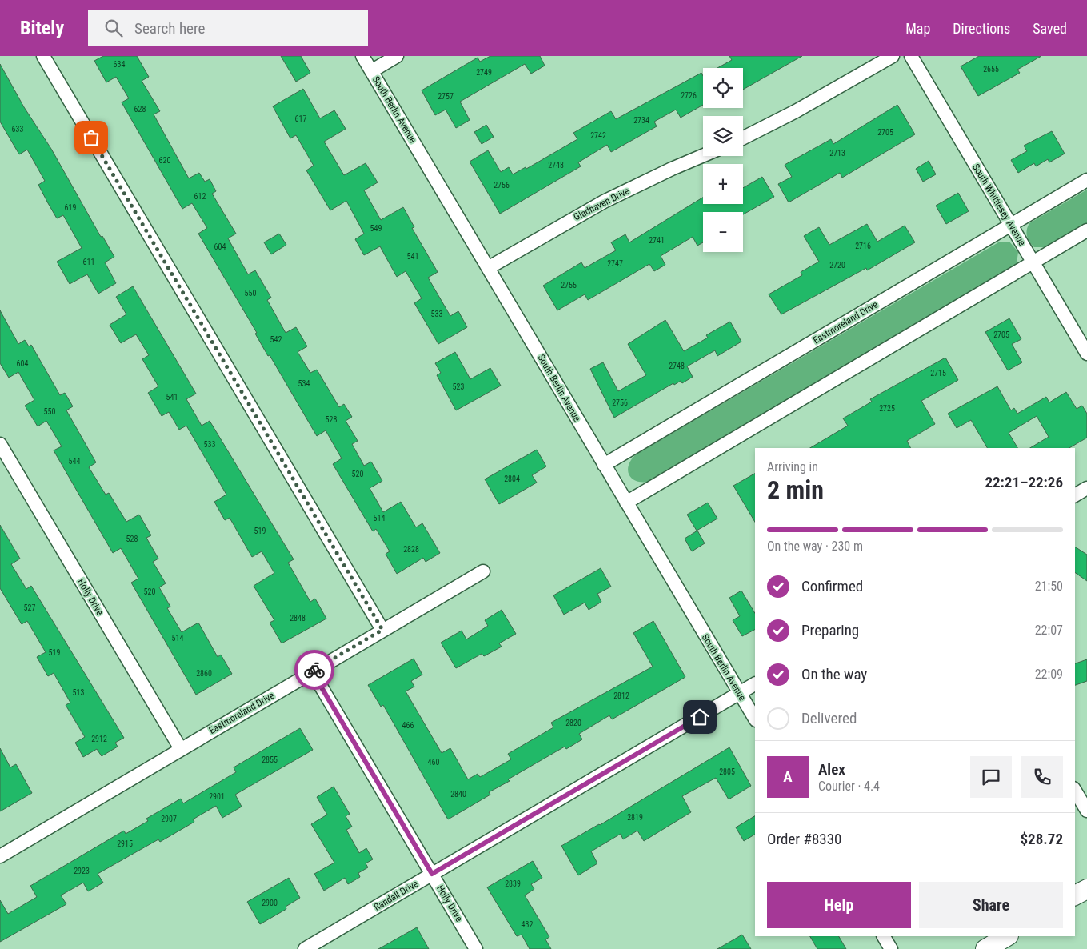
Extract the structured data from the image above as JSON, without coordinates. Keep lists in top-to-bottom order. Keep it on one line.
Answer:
{"streets":{"street":["South Berlin Avenue","Gladhaven Drive","South Whittlesey Avenue","Eastmoreland Drive","Holly Drive","Randall Drive"]},"crossings":[["South Berlin Avenue","Gladhaven Drive"],["South Berlin Avenue","Eastmoreland Drive"],["South Berlin Avenue","Randall Drive"],["South Whittlesey Avenue","Eastmoreland Drive"],["Eastmoreland Drive","Holly Drive"],["Holly Drive","Randall Drive"]],"house_numbers":["634","2655","2749","2726","2757","628","617","2734","633","2705","2742","2713","620","2748","2756","612","619","549","2741","2716","604","541","611","2747","2720","2755","550","533","2705","542","604","2748","2715","534","523","541","2756","2725","550","528","533","544","520","2804","514","519","528","2828","520","527","2848","514","519","2860","513","2812","2820","466","2912","2855","460","2805","2840","2901","2819","2907","2915","2923","2839","2900","432"],"page":{"header":"Bitely","search":"Search here","nav":["Map","Directions","Saved"],"map_buttons":["+","−"],"heading":["2 min","Arriving in","22:21–22:26"],"panel":["Alex","Courier · 4.4","Order #8330","$28.72"],"bar":"On the way · 230 m","list":[["Confirmed","21:50"],["Preparing","22:07"],["On the way","22:09"],"Delivered"],"round":"A","buttons":["Help","Share"]}}
